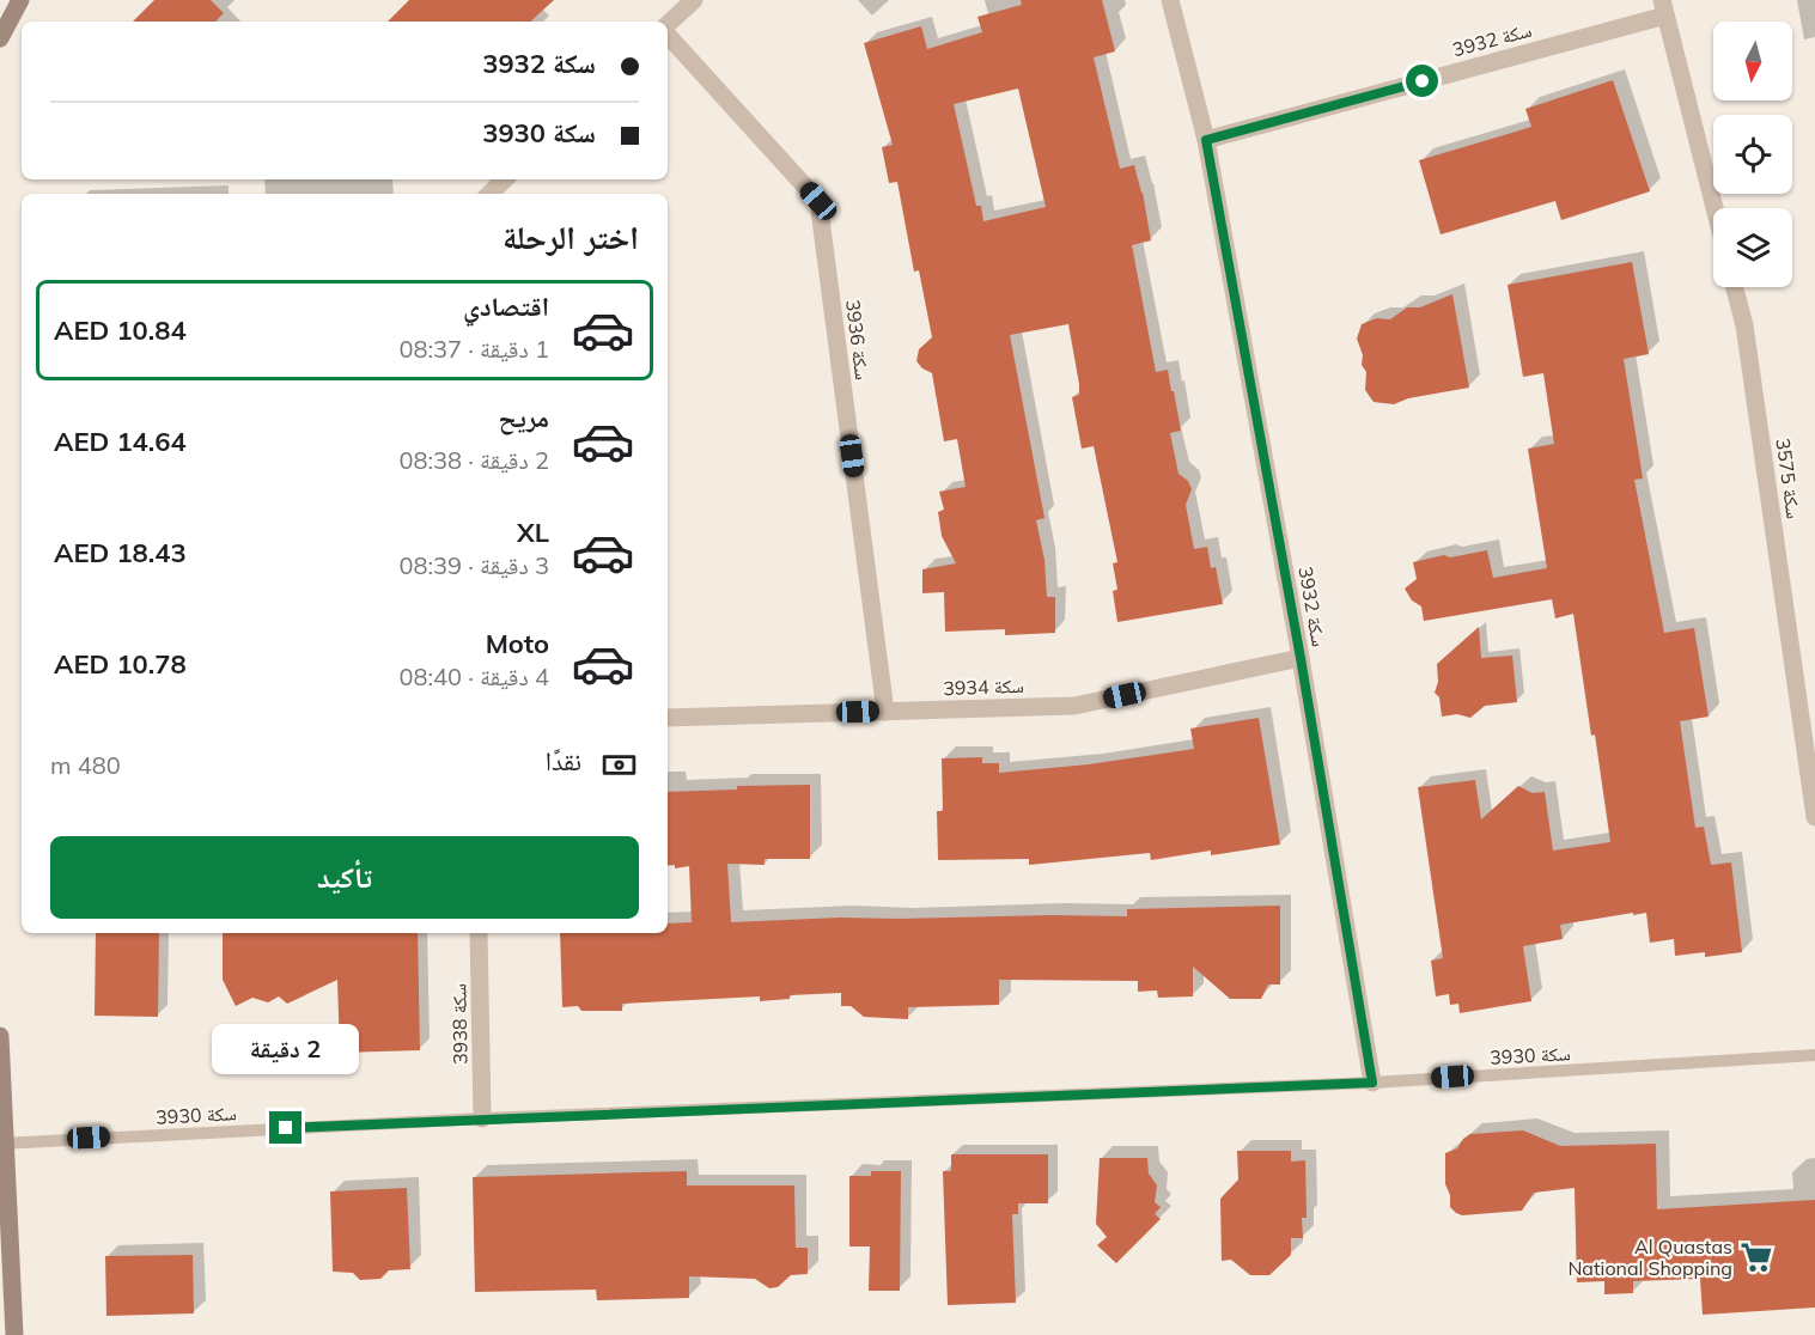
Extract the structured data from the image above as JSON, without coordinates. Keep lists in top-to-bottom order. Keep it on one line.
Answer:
{"streets":{"street":["سكة 3932","سكة 3936","سكة 3575","سكة 3934","سكة 3938"],"lane":["سكة 3930"]},"crossings":[["سكة 3932","سكة 3934"],["سكة 3932","سكة 3930"],["سكة 3936","سكة 3934"],["سكة 3938","سكة 3930"]],"places":{"supermarket":["Al Quastas National Shopping"]},"north":"bottom","page":{"banner":["سكة 3932","سكة 3930"],"heading":"اختر الرحلة","list":[{"name":"اقتصادي","note":"1 دقيقة · 08:37","value":"AED 10.84"},{"name":"مريح","note":"2 دقيقة · 08:38","value":"AED 14.64"},{"name":"XL","note":"3 دقيقة · 08:39","value":"AED 18.43"},{"name":"Moto","note":"4 دقيقة · 08:40","value":"AED 10.78"}],"pay":["نقدًا","480 m"],"buttons":"تأكيد","bubble":"2 دقيقة"}}
